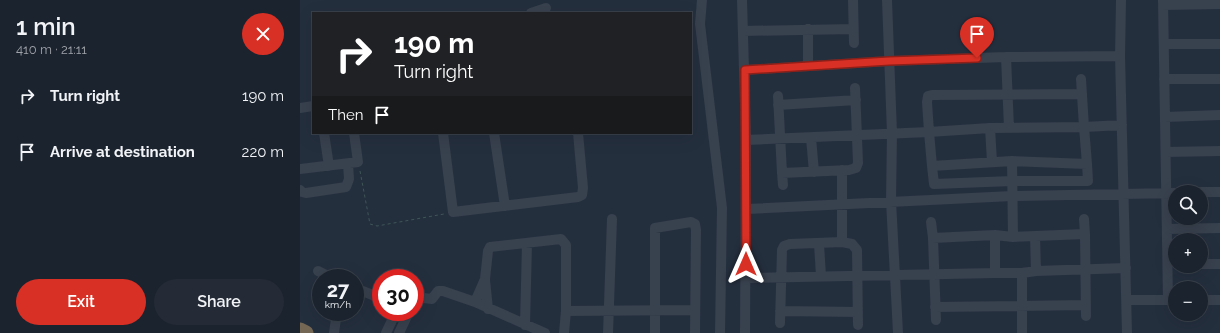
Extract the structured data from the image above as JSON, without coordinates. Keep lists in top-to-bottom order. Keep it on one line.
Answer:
{"page":{"heading":["1 min","410 m · 21:11"],"turn":["190 m","Turn right"],"list":[{"name":"Turn right","value":"190 m"},{"name":"Arrive at destination","value":"220 m"}],"then":"Then","map_buttons":["+","−"],"speed":"27 km/h","limit":"30","buttons":["Exit","Share"]}}
